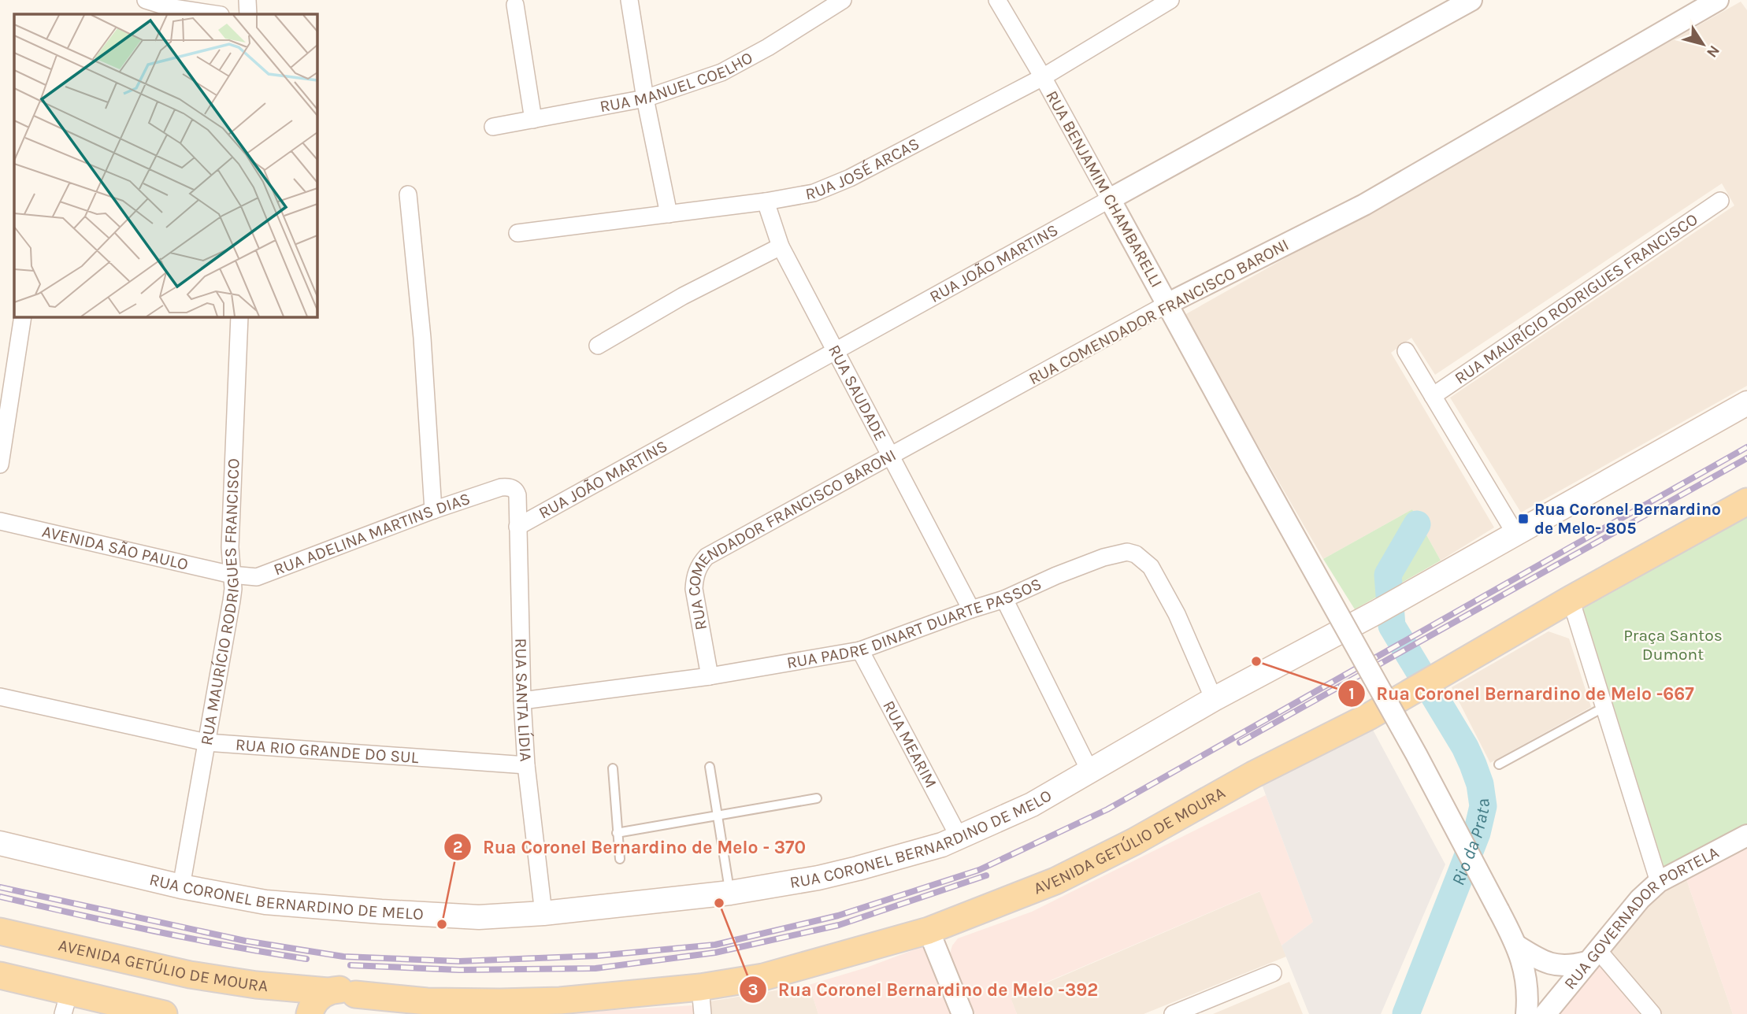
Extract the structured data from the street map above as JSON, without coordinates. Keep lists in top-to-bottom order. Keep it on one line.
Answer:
{"streets":{"main road":["RUA CORONEL BERNARDINO DE MELO","AVENIDA GETÚLIO DE MOURA"],"street":["RUA MANUEL COELHO","RUA JOSÉ ARCAS","RUA BENJAMIM CHAMBARELLI","RUA JOÃO MARTINS","RUA MAURÍCIO RODRIGUES FRANCISCO","RUA COMENDADOR FRANCISCO BARONI","RUA SAUDADE","RUA ADELINA MARTINS DIAS","AVENIDA SÃO PAULO","RUA PADRE DINART DUARTE PASSOS","RUA SANTA LÍDIA","RUA MEARIM","RUA RIO GRANDE DO SUL","RUA GOVERNADOR PORTELA"]},"crossings":[["RUA JOSÉ ARCAS","RUA BENJAMIM CHAMBARELLI"],["RUA JOSÉ ARCAS","RUA SAUDADE"],["RUA BENJAMIM CHAMBARELLI","RUA JOÃO MARTINS"],["RUA BENJAMIM CHAMBARELLI","RUA COMENDADOR FRANCISCO BARONI"],["RUA JOÃO MARTINS","RUA SAUDADE"],["RUA JOÃO MARTINS","RUA SANTA LÍDIA"],["RUA MAURÍCIO RODRIGUES FRANCISCO","RUA ADELINA MARTINS DIAS"],["RUA MAURÍCIO RODRIGUES FRANCISCO","AVENIDA SÃO PAULO"],["RUA MAURÍCIO RODRIGUES FRANCISCO","RUA RIO GRANDE DO SUL"],["RUA MAURÍCIO RODRIGUES FRANCISCO","RUA CORONEL BERNARDINO DE MELO"],["RUA COMENDADOR FRANCISCO BARONI","RUA SAUDADE"],["RUA COMENDADOR FRANCISCO BARONI","RUA PADRE DINART DUARTE PASSOS"],["RUA SAUDADE","RUA PADRE DINART DUARTE PASSOS"],["RUA ADELINA MARTINS DIAS","AVENIDA SÃO PAULO"],["RUA ADELINA MARTINS DIAS","RUA SANTA LÍDIA"],["RUA PADRE DINART DUARTE PASSOS","RUA SANTA LÍDIA"],["RUA PADRE DINART DUARTE PASSOS","RUA MEARIM"],["RUA PADRE DINART DUARTE PASSOS","RUA CORONEL BERNARDINO DE MELO"],["RUA SANTA LÍDIA","RUA RIO GRANDE DO SUL"],["RUA SANTA LÍDIA","RUA CORONEL BERNARDINO DE MELO"],["RUA MEARIM","RUA CORONEL BERNARDINO DE MELO"]],"water":["Rio da Prata"],"parks":["Praça Santos Dumont"],"places":{"transit":["Rua Coronel Bernardino de Melo- 805"],"other":["Rua Coronel Bernardino de Melo -667","Rua Coronel Bernardino de Melo -392","Rua Coronel Bernardino de Melo - 370"]},"north":"bottom right"}
